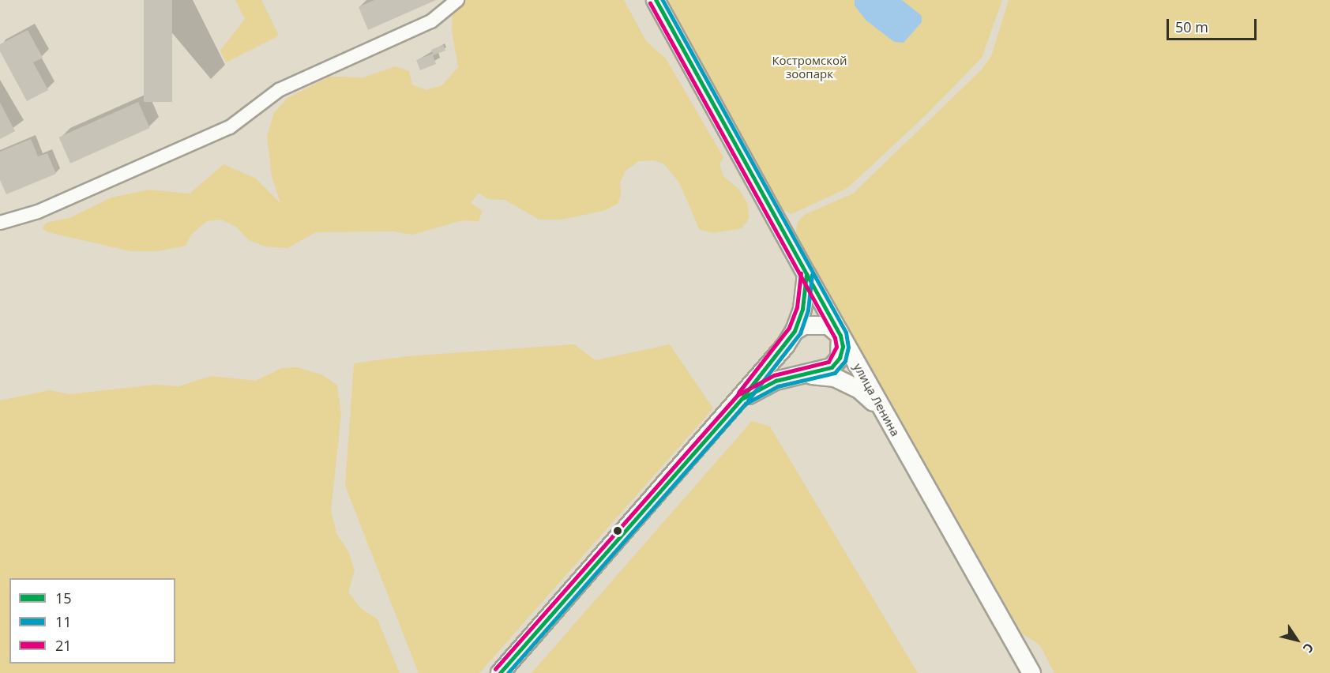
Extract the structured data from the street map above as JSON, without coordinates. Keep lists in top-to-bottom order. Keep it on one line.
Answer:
{"streets":{"street":["улица Ленина"]},"parks":["Костромской зоопарк"],"lines":["transit line 15","transit line 11","transit line 21"],"legend":["15","11","21"],"scale_bar":"50 m","north":"bottom right"}
